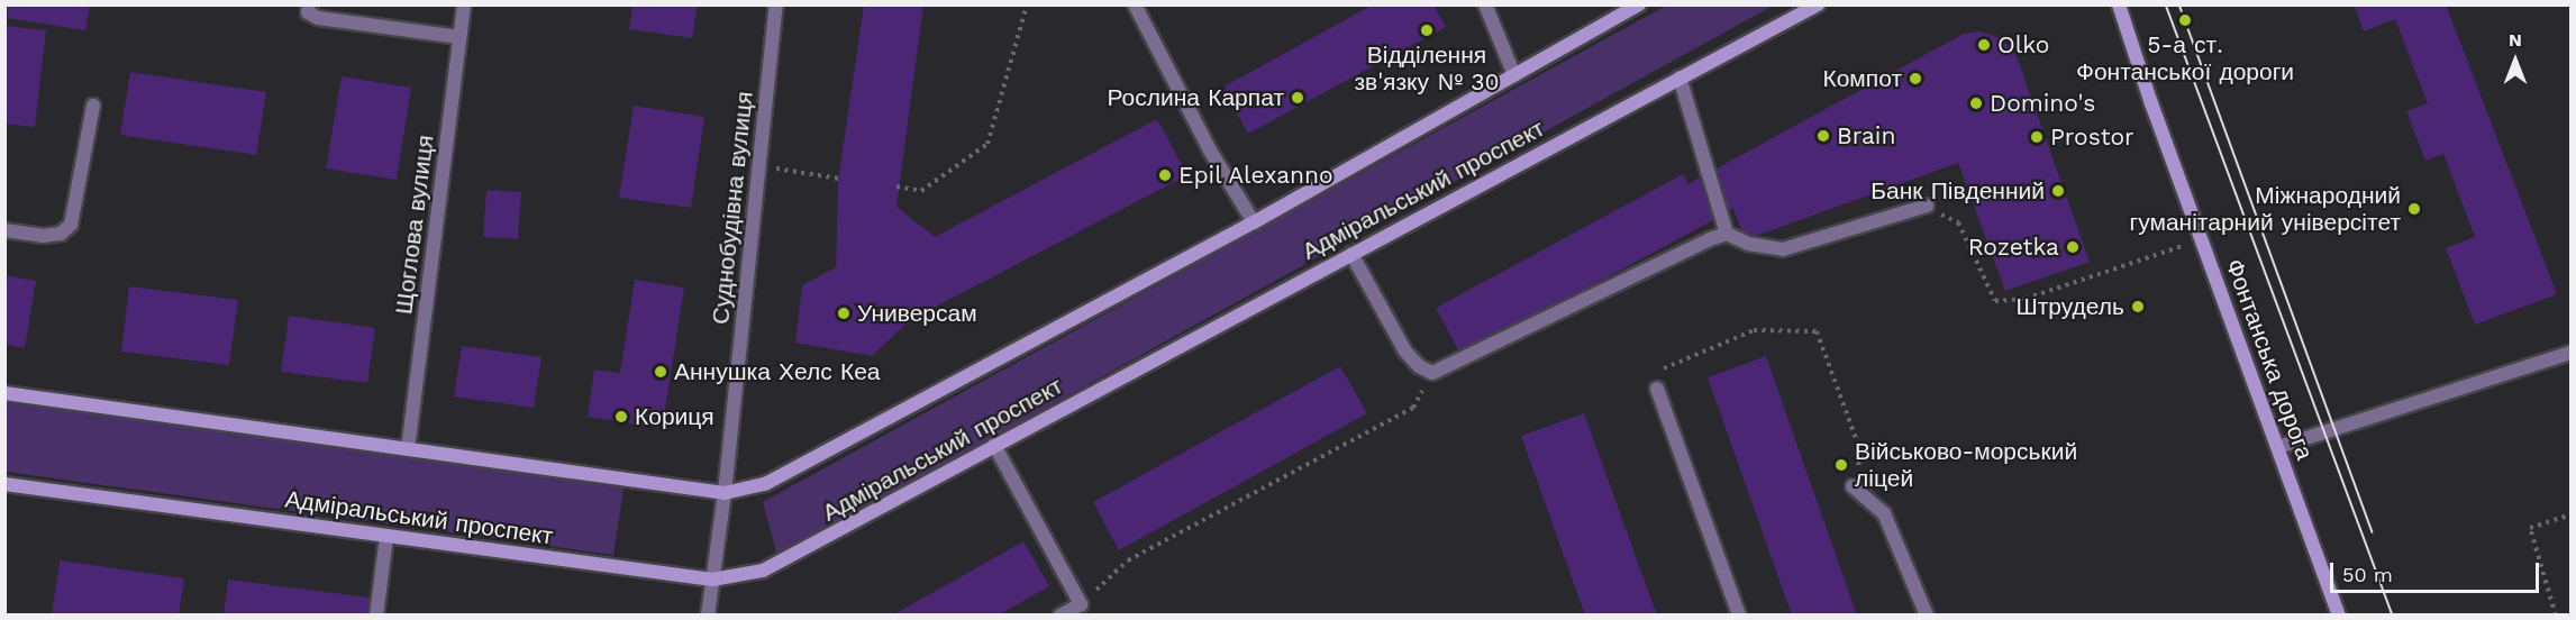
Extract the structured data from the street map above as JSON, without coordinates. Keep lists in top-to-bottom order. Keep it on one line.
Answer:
{"streets":{"main road":["Адміральський проспект","Фонтанська дорога"],"street":["Суднобудівна вулиця","Щоглова вулиця"]},"crossings":[["Адміральський проспект","Суднобудівна вулиця"]],"places":["5-а ст. Фонтанської дороги","Відділення зв'язку № 30","Olko","Компот","Рослина Карпат","Domino's","Brain","Prostor","Epil Alexanno","Банк Південний","Міжнародний гуманітарний універсітет","Rozetka","Штрудель","Универсам","Аннушка Хелс Кеа","Кориця","Військово-морський ліцей"],"scale_bar":"50 m","north":"top"}
